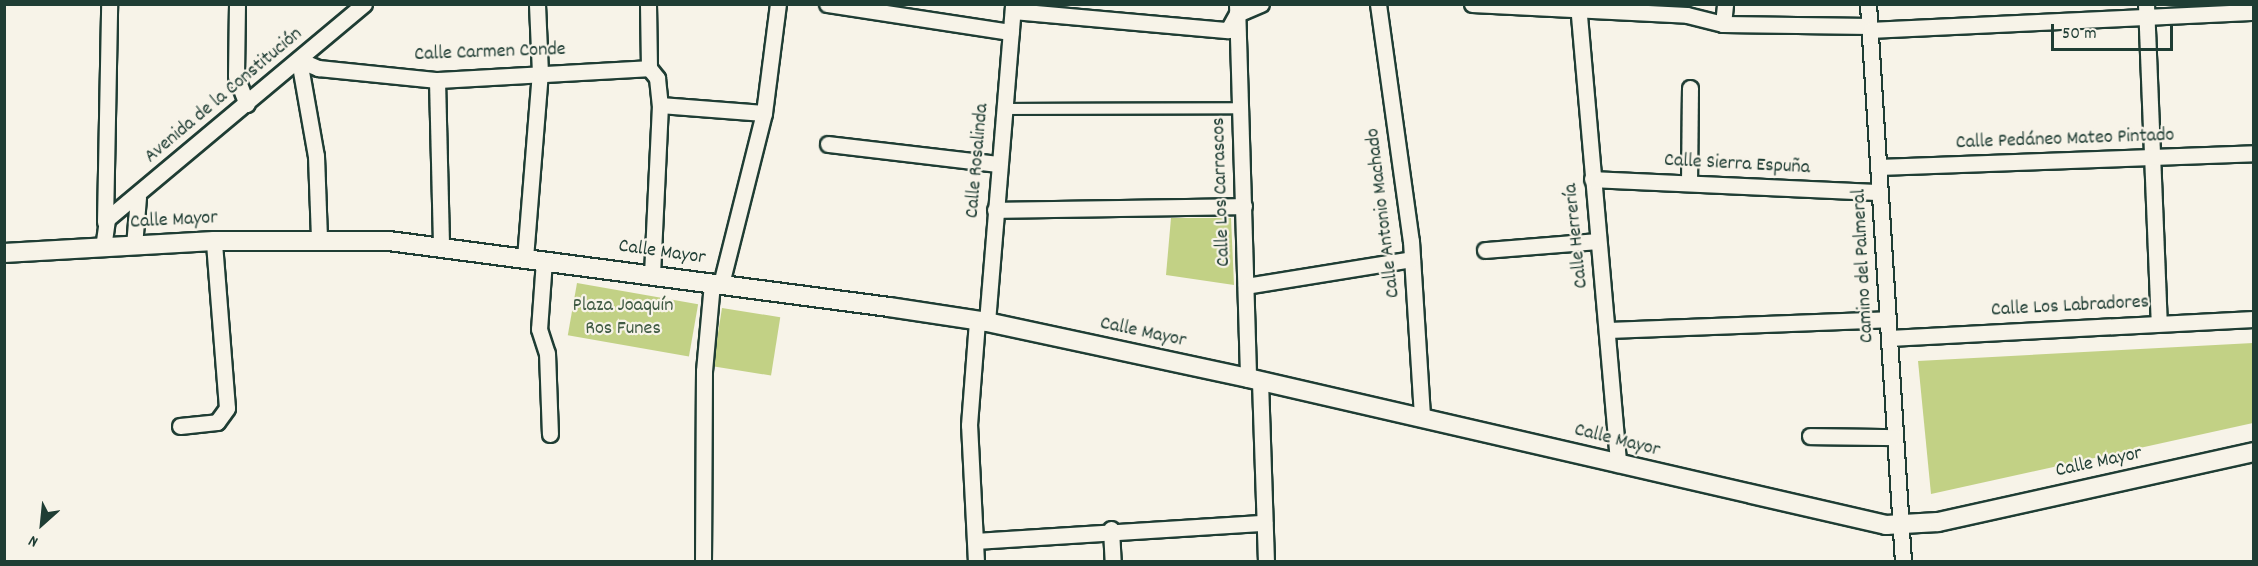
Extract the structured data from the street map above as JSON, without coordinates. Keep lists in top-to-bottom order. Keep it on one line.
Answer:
{"streets":{"street":["Calle Carmen Conde","Avenida de la Constitución","Calle Pedáneo Mateo Pintado","Calle Rosalinda","Calle Sierra Espuña","Calle Los Carrascos","Calle Antonio Machado","Calle Mayor","Calle Herrería","Camino del Palmeral","Calle Los Labradores"]},"crossings":[["Calle Carmen Conde","Avenida de la Constitución"],["Calle Pedáneo Mateo Pintado","Camino del Palmeral"],["Calle Rosalinda","Calle Mayor"],["Calle Sierra Espuña","Calle Herrería"],["Calle Sierra Espuña","Camino del Palmeral"],["Calle Los Carrascos","Calle Mayor"],["Calle Antonio Machado","Calle Mayor"],["Calle Mayor","Calle Herrería"],["Calle Mayor","Camino del Palmeral"],["Camino del Palmeral","Calle Los Labradores"]],"parks":["Plaza Joaquín Ros Funes"],"scale_bar":"50 m","north":"bottom left"}
